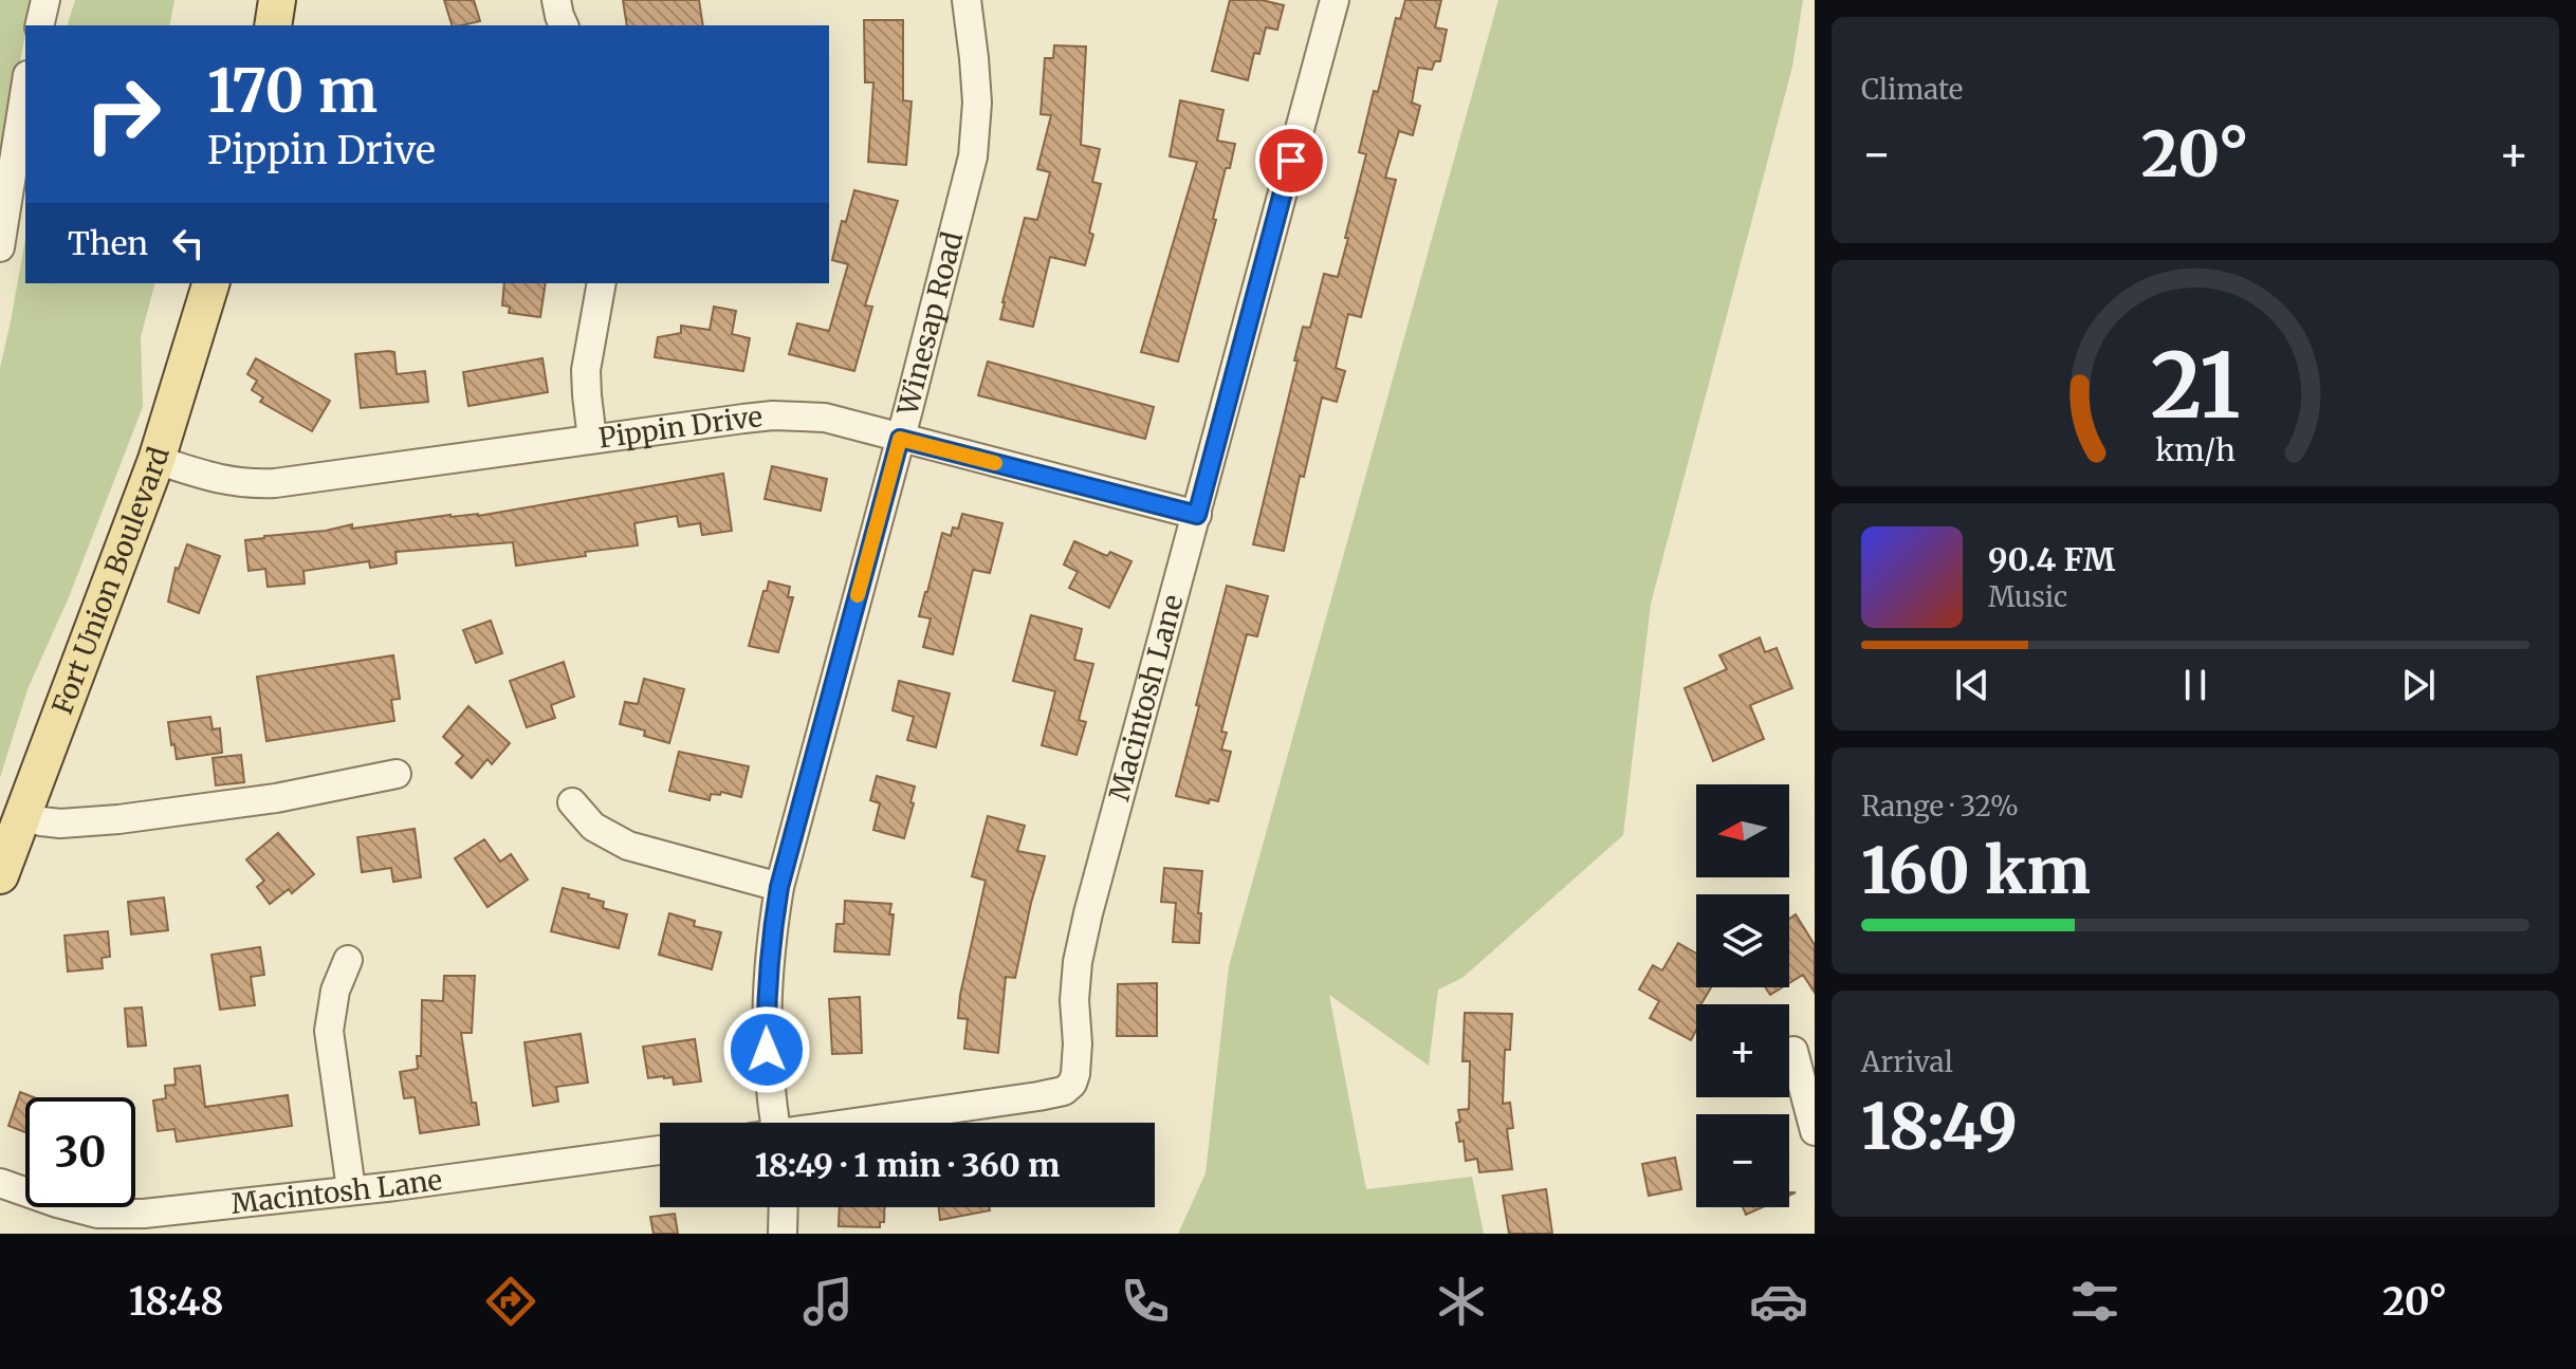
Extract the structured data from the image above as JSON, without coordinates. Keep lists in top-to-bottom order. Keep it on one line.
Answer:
{"streets":{"main road":["Fort Union Boulevard"],"street":["Winesap Road","Pippin Drive","Macintosh Lane"]},"crossings":[["Winesap Road","Pippin Drive"],["Pippin Drive","Fort Union Boulevard"],["Pippin Drive","Macintosh Lane"]],"north":"left","page":{"tile":["Climate",["Range · 32%","160 km"],["Arrival","18:49"]],"turn":["170 m","Pippin Drive"],"heat":["−","20°","+"],"then":"Then","song":["90.4 FM","Music"],"map_buttons":["+","−"],"limit":"30","trip":"18:49 · 1 min · 360 m","tabs":["18:48","20°"],"gauge":["21","km/h"]}}
